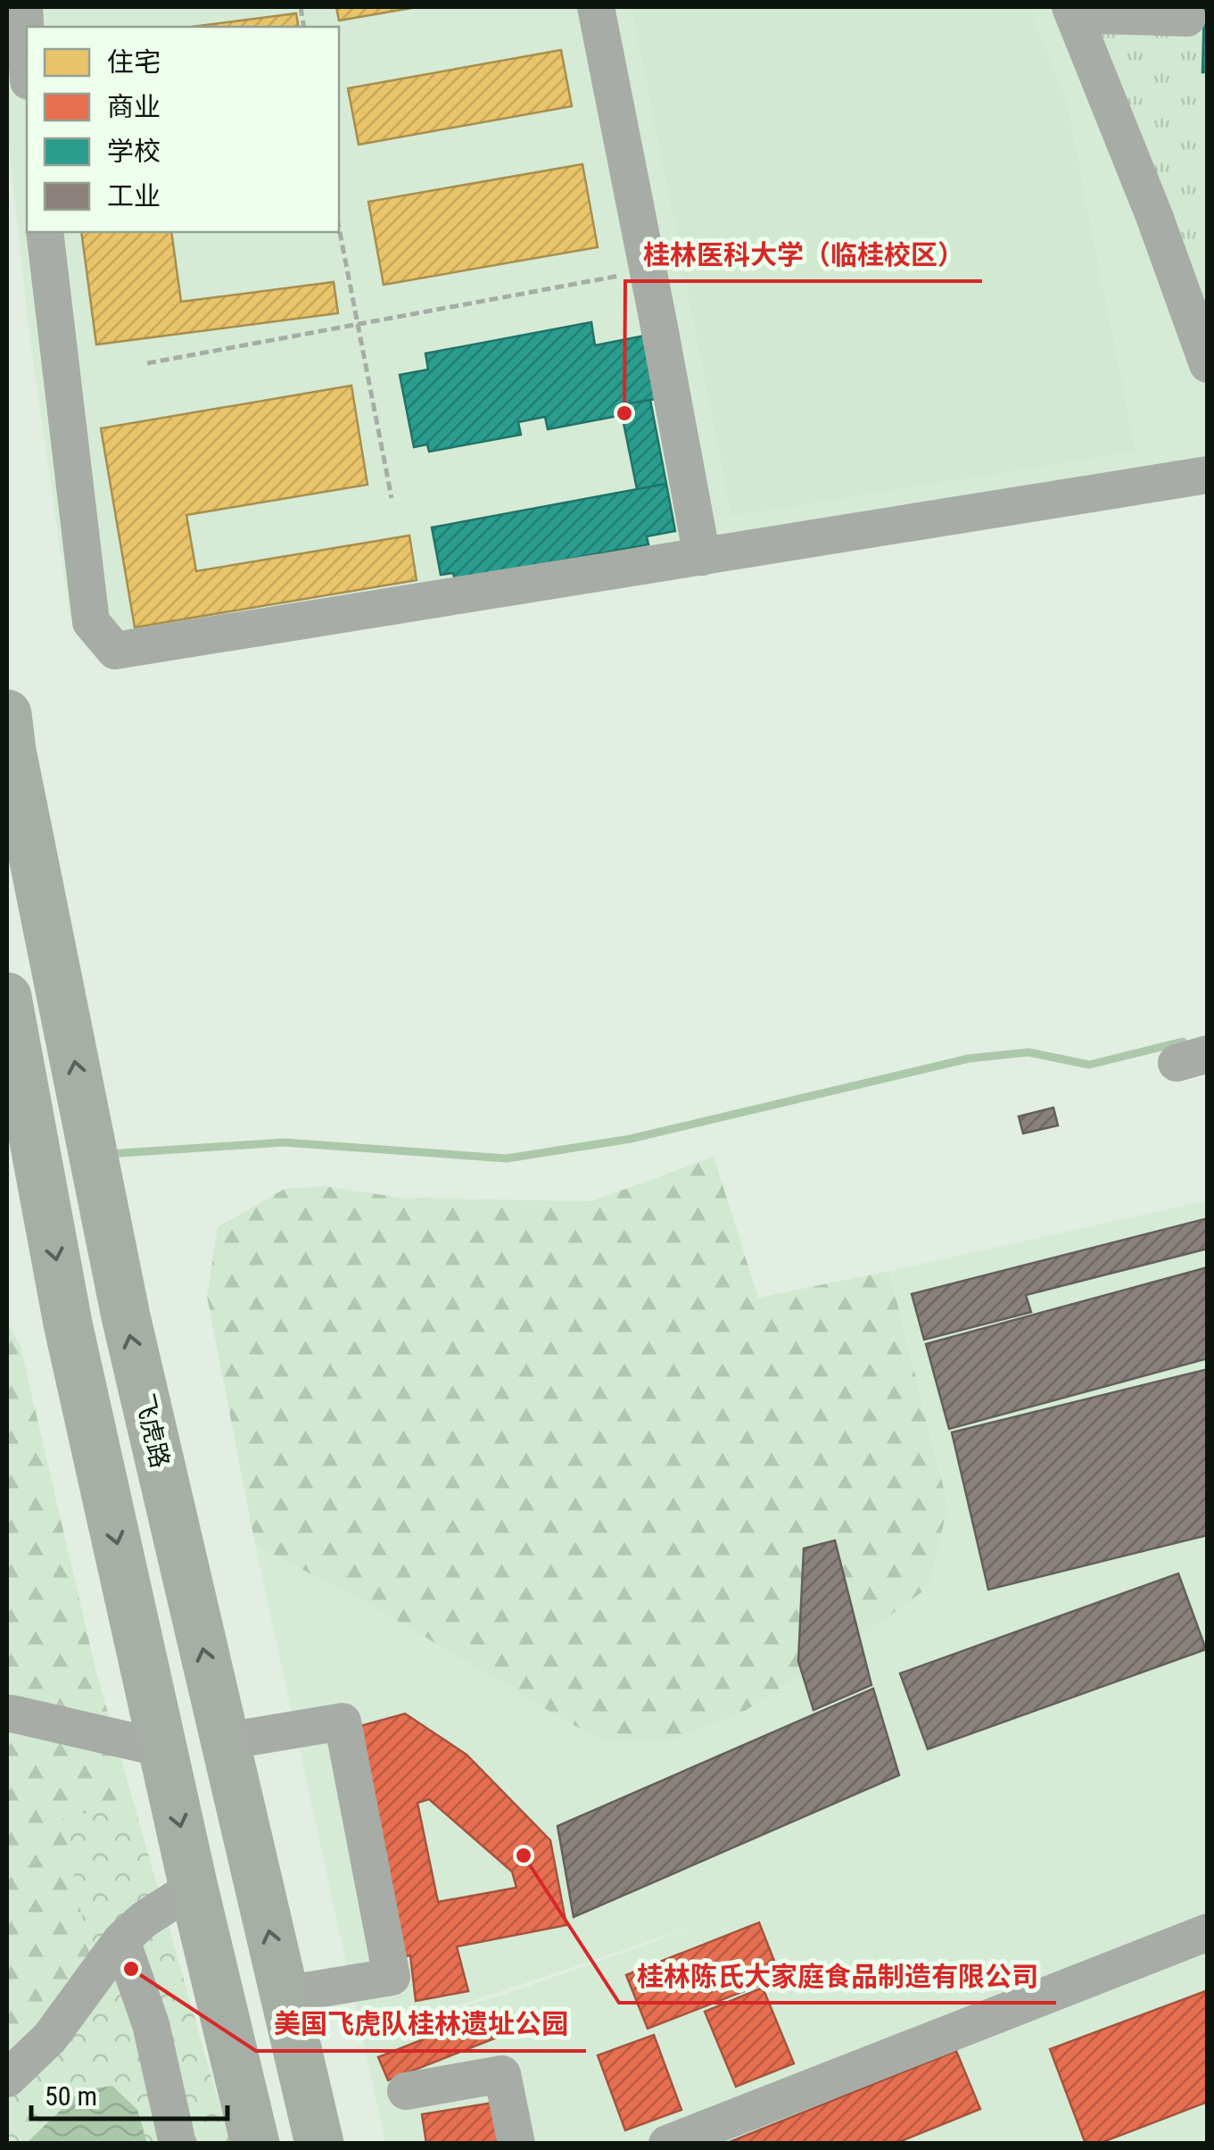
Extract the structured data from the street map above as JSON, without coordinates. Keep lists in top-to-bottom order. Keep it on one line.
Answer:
{"streets":{"main road":["飞虎路"]},"places":["桂林医科大学（临桂校区）","桂林陈氏大家庭食品制造有限公司","美国飞虎队桂林遗址公园"],"legend":["住宅","商业","学校","工业"],"scale_bar":"50 m"}
